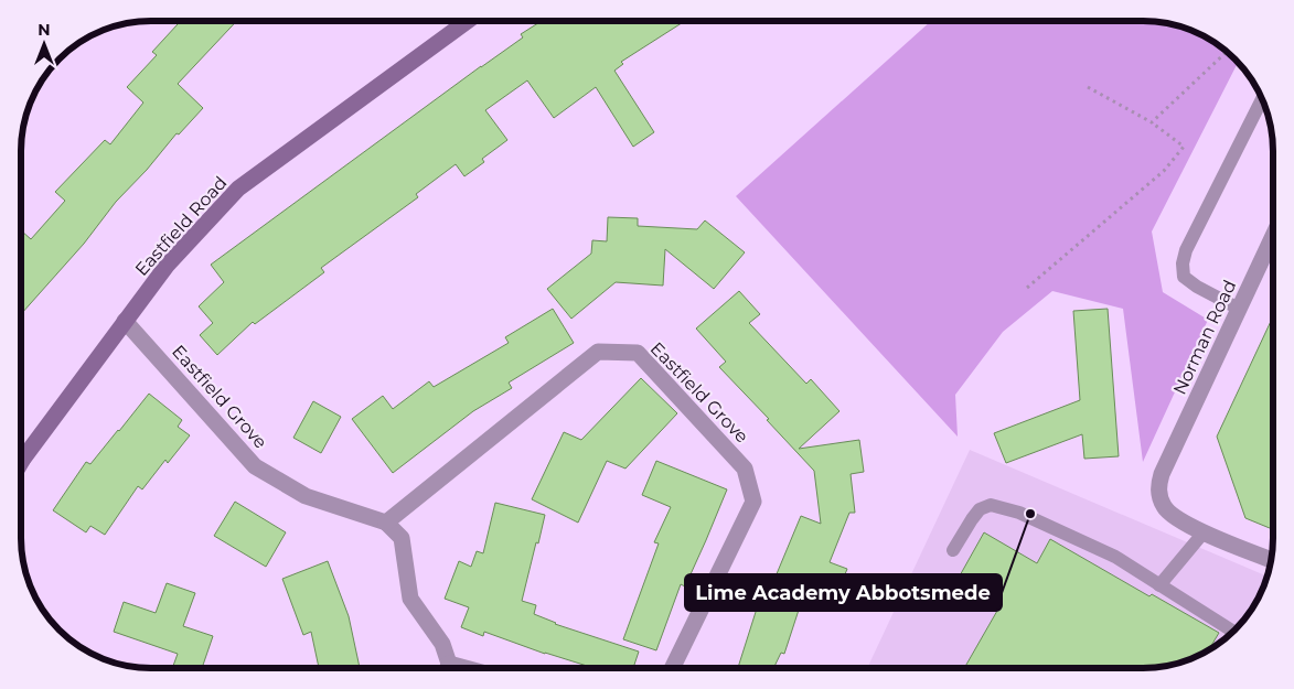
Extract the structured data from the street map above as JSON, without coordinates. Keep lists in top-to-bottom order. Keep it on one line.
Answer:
{"streets":{"street":["Eastfield Road","Norman Road","Eastfield Grove"]},"crossings":[["Eastfield Road","Eastfield Grove"]],"places":["Lime Academy Abbotsmede"],"north":"top"}
